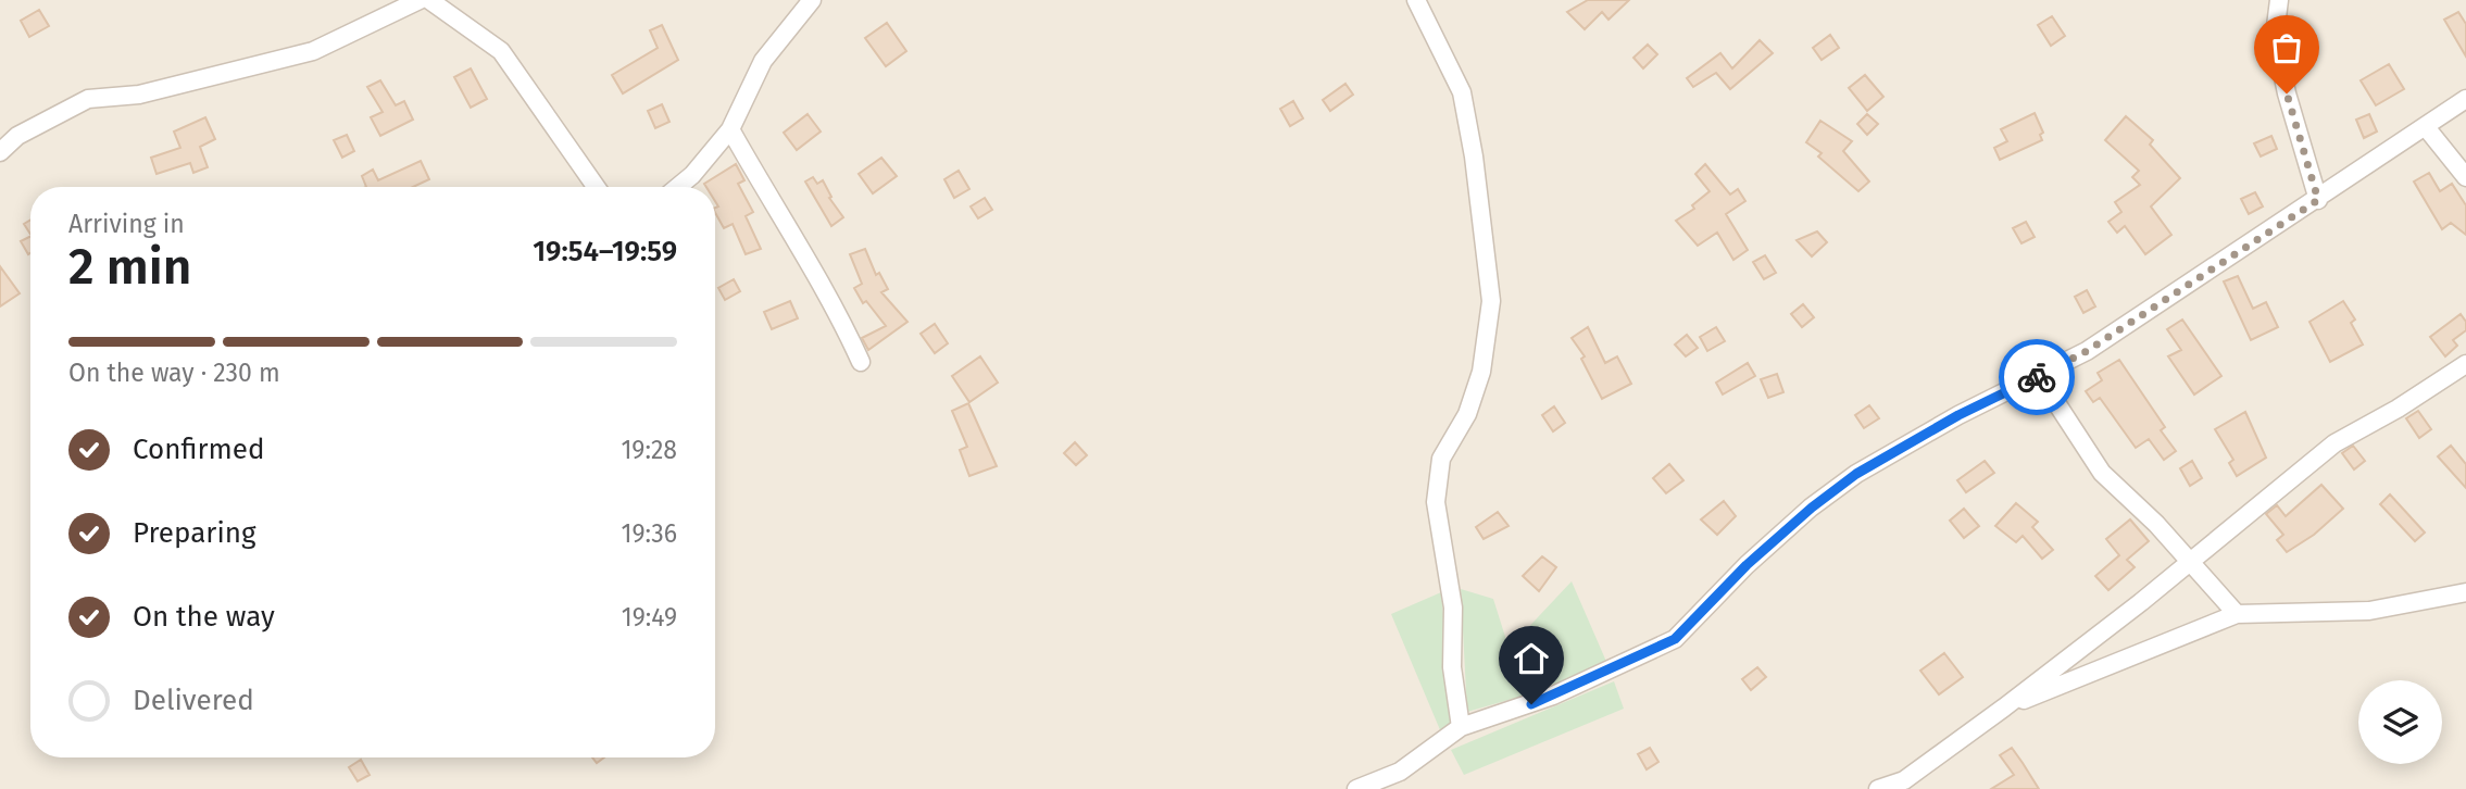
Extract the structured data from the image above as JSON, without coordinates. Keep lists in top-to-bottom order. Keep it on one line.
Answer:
{"page":{"heading":["2 min","Arriving in","19:54–19:59"],"bar":"On the way · 230 m","list":[["Confirmed","19:28"],["Preparing","19:36"],["On the way","19:49"],"Delivered"]}}
